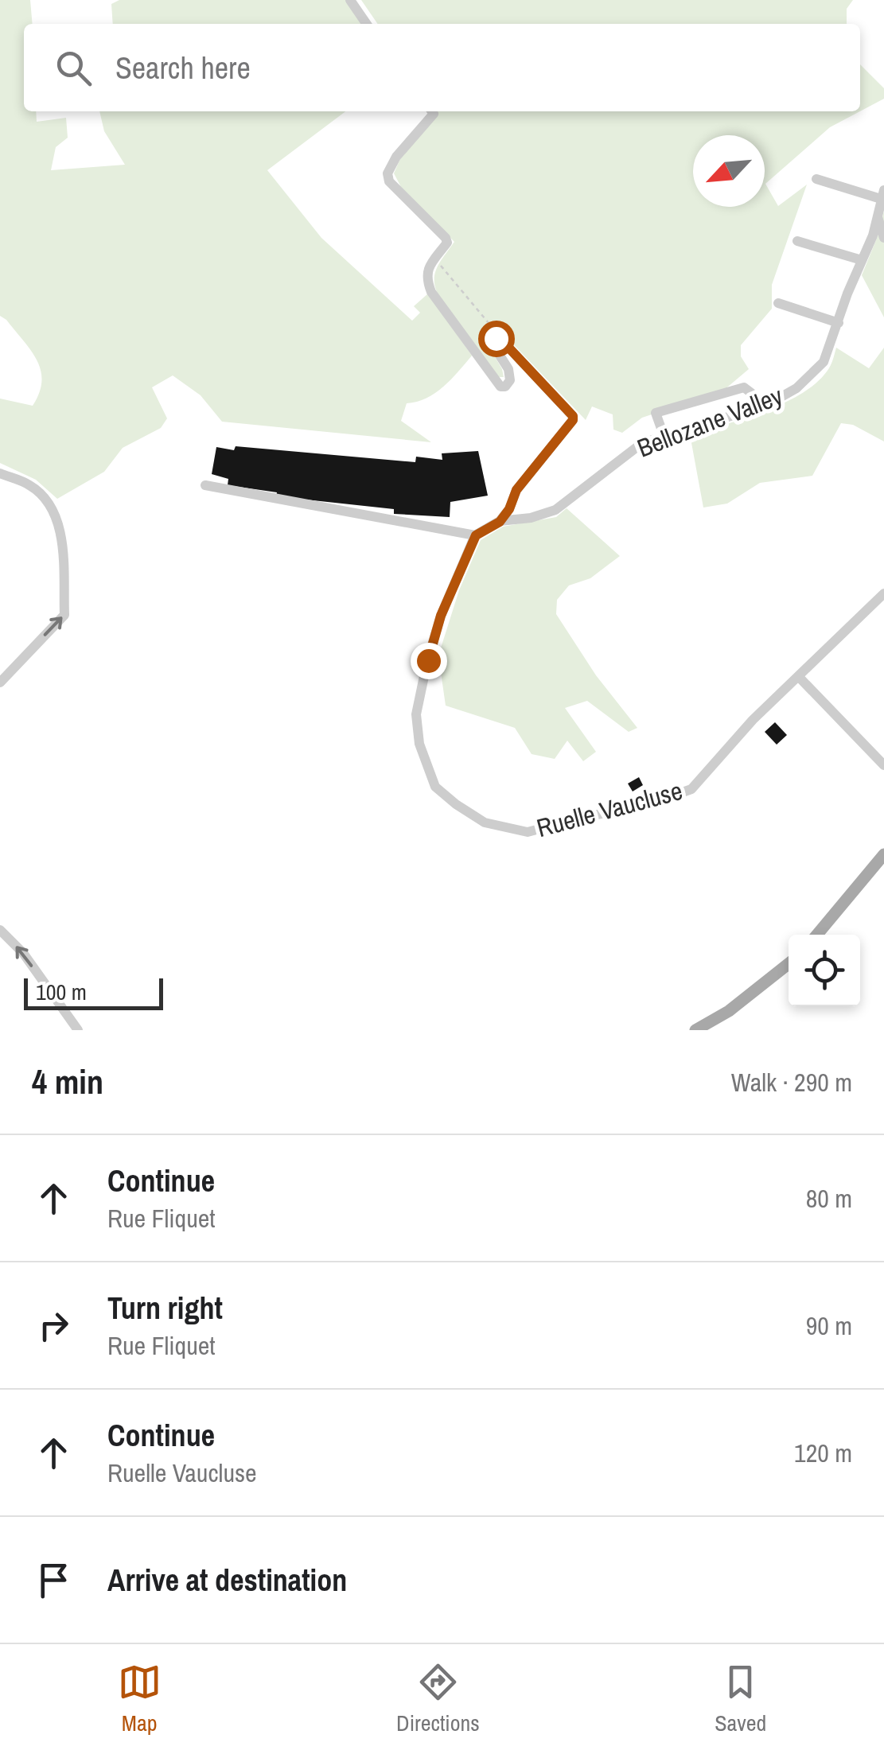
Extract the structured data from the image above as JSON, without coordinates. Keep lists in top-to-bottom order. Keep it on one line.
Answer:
{"streets":{"street":["Bellozane Valley","Ruelle Vaucluse"]},"crossings":[["Bellozane Valley","Ruelle Vaucluse"]],"scale_bar":"100 m","north":"bottom left","page":{"search":"Search here","scale":"100 m","heading":["4 min","Walk · 290 m"],"list":[["Continue","Rue Fliquet","80 m"],["Turn right","Rue Fliquet","90 m"],["Continue","Ruelle Vaucluse","120 m"],"Arrive at destination"],"nav":["Map","Directions","Saved"]}}
